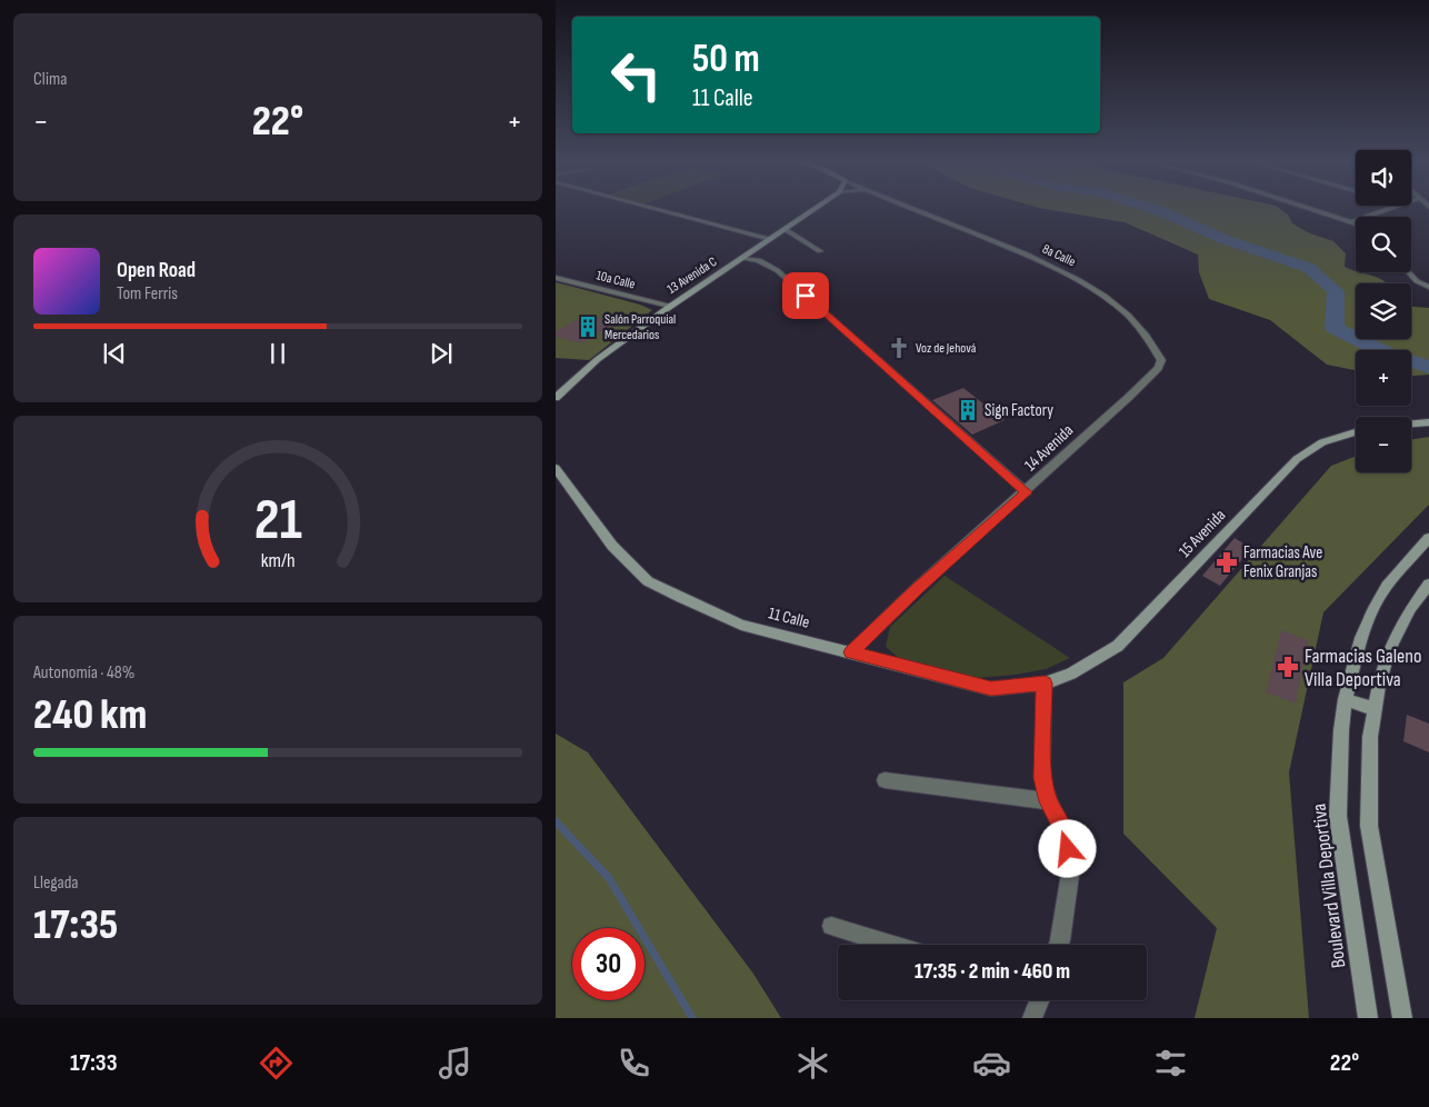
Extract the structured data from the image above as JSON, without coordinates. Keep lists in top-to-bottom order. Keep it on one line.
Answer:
{"streets":{"street":["8a Calle","13 Avenida C","10a Calle","14 Avenida","15 Avenida","11 Calle","Boulevard Villa Deportiva"]},"crossings":[["8a Calle","14 Avenida"],["13 Avenida C","10a Calle"],["14 Avenida","11 Calle"],["15 Avenida","11 Calle"]],"places":{"building":["Salón Parroquial Mercedarios","Sign Factory"],"church":["Voz de Jehová"],"pharmacy":["Farmacias Ave Fenix Granjas","Farmacias Galeno Villa Deportiva"]},"page":{"tile":["Clima",["Autonomía · 48%","240 km"],["Llegada","17:35"]],"turn":["50 m","11 Calle"],"heat":["−","22°","+"],"map_buttons":["+","−"],"song":["Open Road","Tom Ferris"],"limit":"30","trip":"17:35 · 2 min · 460 m","tabs":["17:33","22°"],"gauge":["21","km/h"]}}
